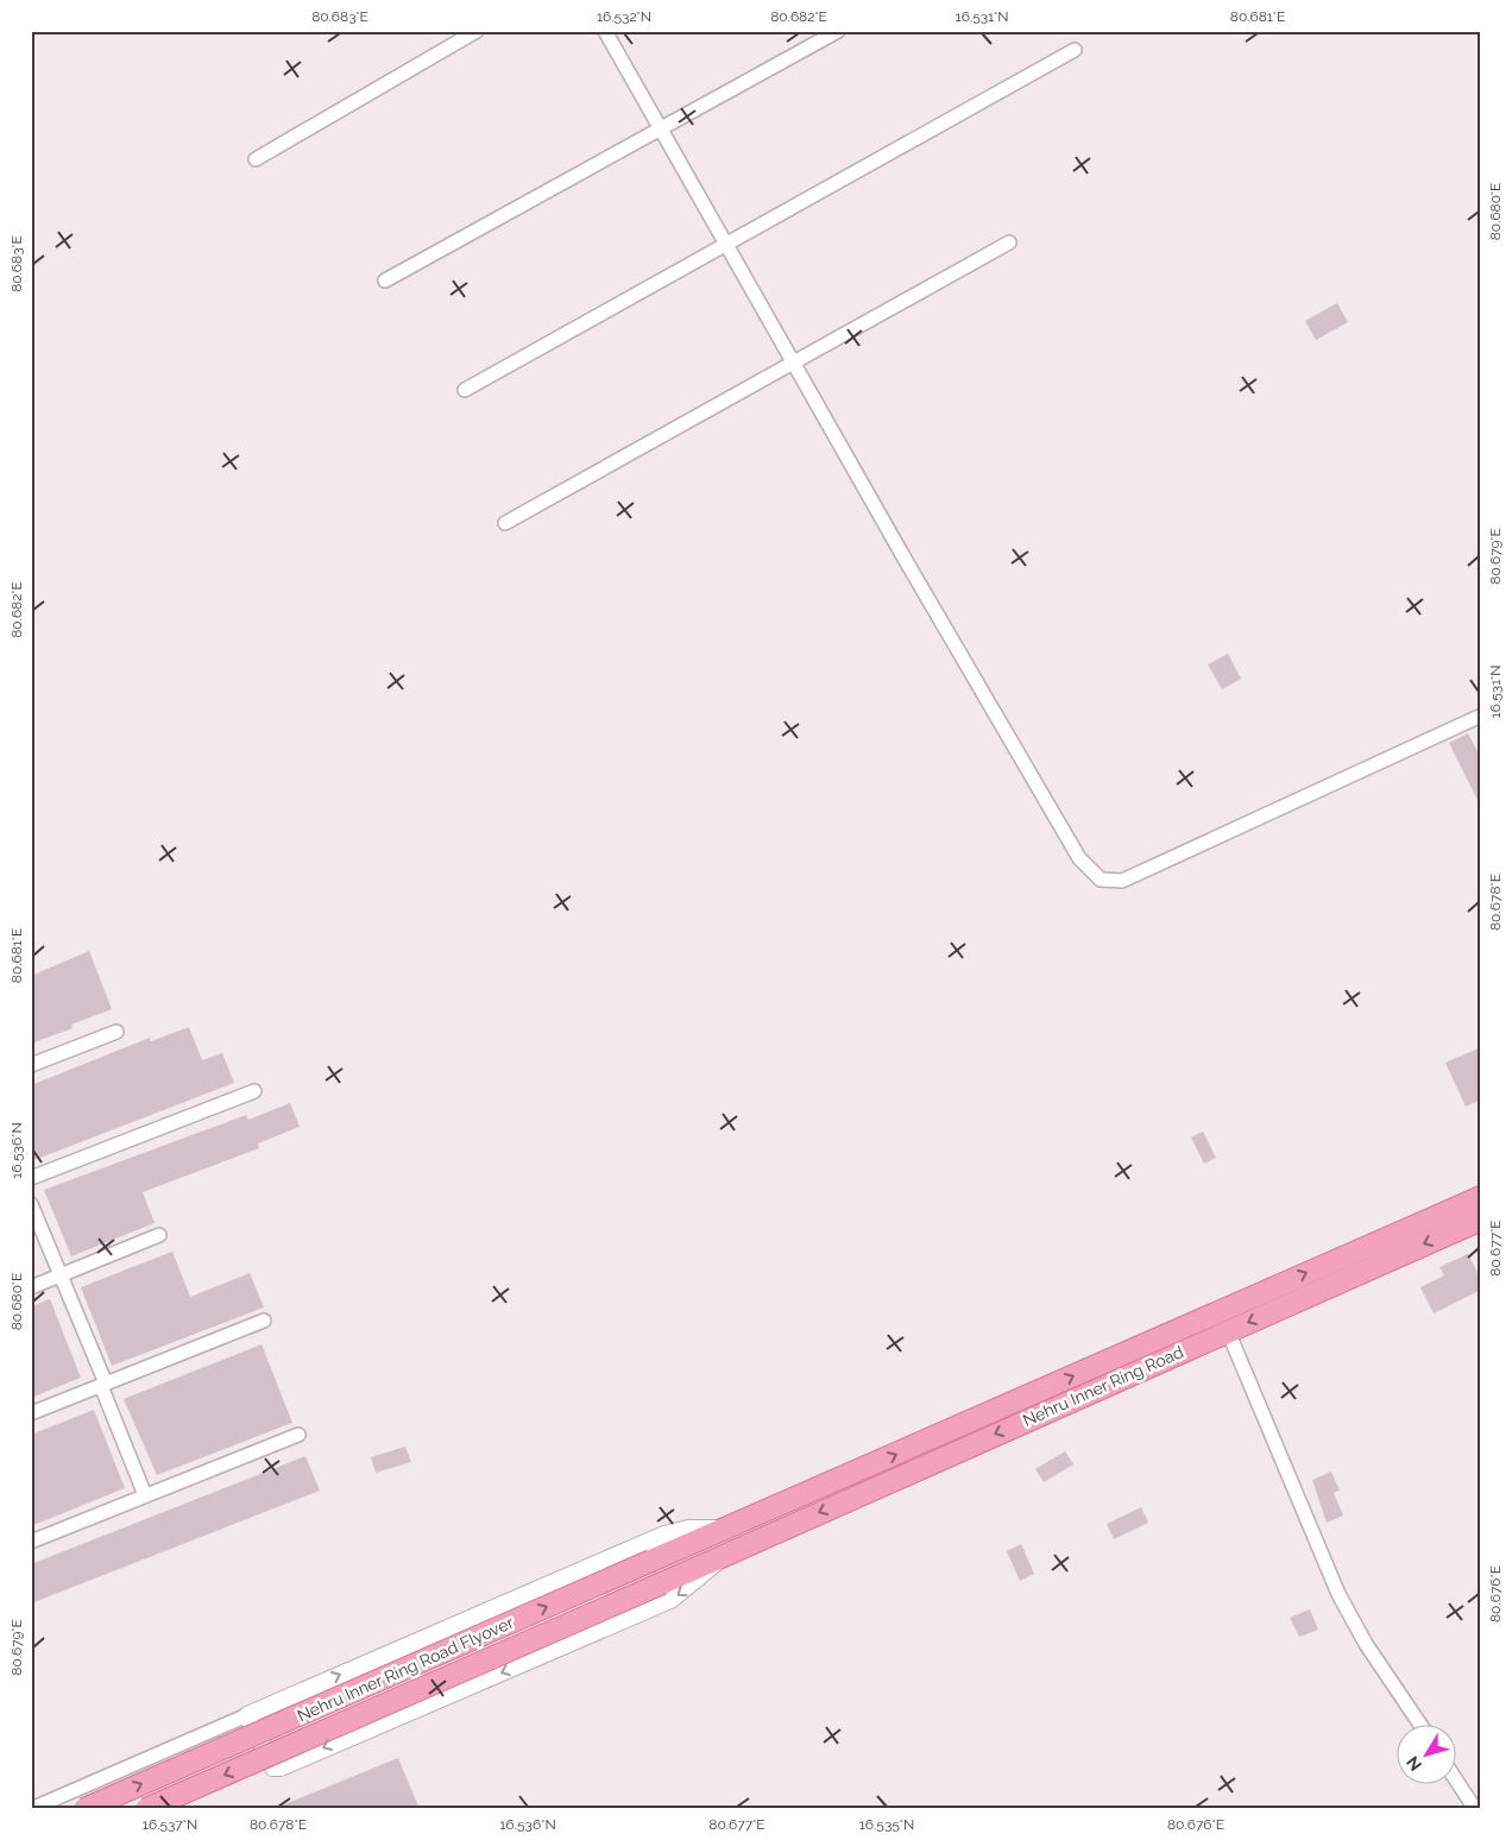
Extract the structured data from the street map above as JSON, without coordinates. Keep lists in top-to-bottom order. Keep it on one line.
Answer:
{"streets":{"main road":["Nehru Inner Ring Road","Nehru Inner Ring Road Flyover"]},"crossings":[["Nehru Inner Ring Road","Nehru Inner Ring Road Flyover"]],"north":"bottom left","coordinates":["80.683°E","16.532°N","80.682°E","16.531°N","80.681°E","80.680°E","80.679°E","80.678°E","16.536°N","80.677°E","80.676°E","16.537°N","16.535°N"]}
